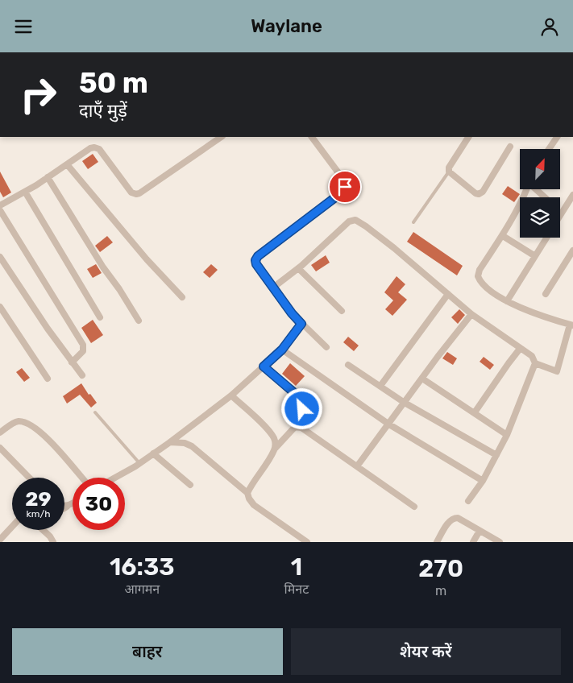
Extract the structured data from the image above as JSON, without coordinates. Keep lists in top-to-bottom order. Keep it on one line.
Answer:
{"north":"top right","page":{"header":"Waylane","turn":["50 m","दाएँ मुड़ें"],"speed":"29 km/h","limit":"30","eta":["16:33","आगमन","1","मिनट","270","m"],"buttons":["बाहर","शेयर करें"]}}
